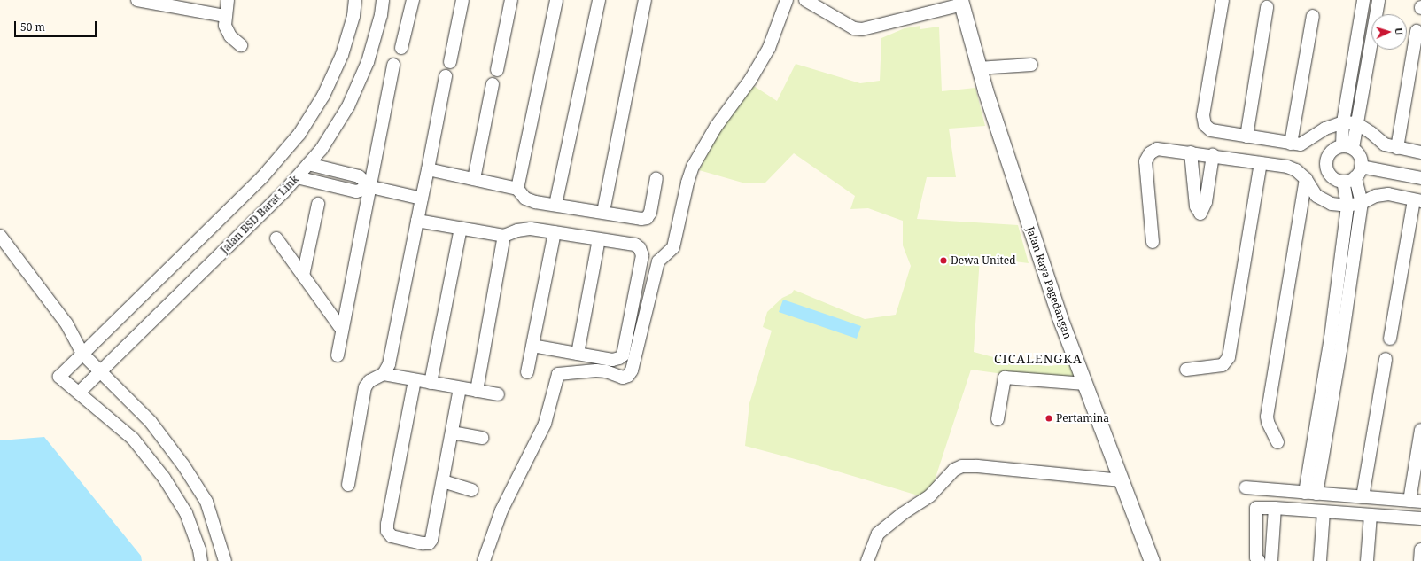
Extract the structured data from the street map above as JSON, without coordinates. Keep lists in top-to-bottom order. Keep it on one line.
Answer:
{"streets":{"street":["Jalan BSD Barat Link","Jalan Raya Pagedangan"]},"districts":["CICALENGKA"],"places":["Dewa United","Pertamina"],"scale_bar":"50 m","north":"right"}
